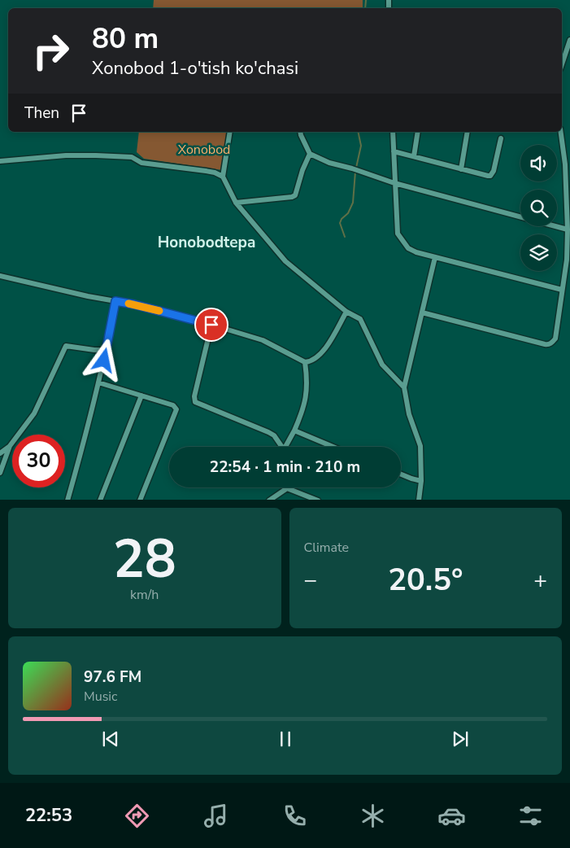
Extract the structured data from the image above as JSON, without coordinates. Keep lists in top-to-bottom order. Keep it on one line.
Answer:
{"districts":["Honobodtepa"],"parks":["Xonobod"],"page":{"turn":["80 m","Xonobod 1-o'tish ko'chasi"],"then":"Then","limit":"30","trip":"22:54 · 1 min · 210 m","tile":[["28","km/h"],"Climate"],"heat":["−","20.5°","+"],"song":["97.6 FM","Music"],"tabs":"22:53"}}
